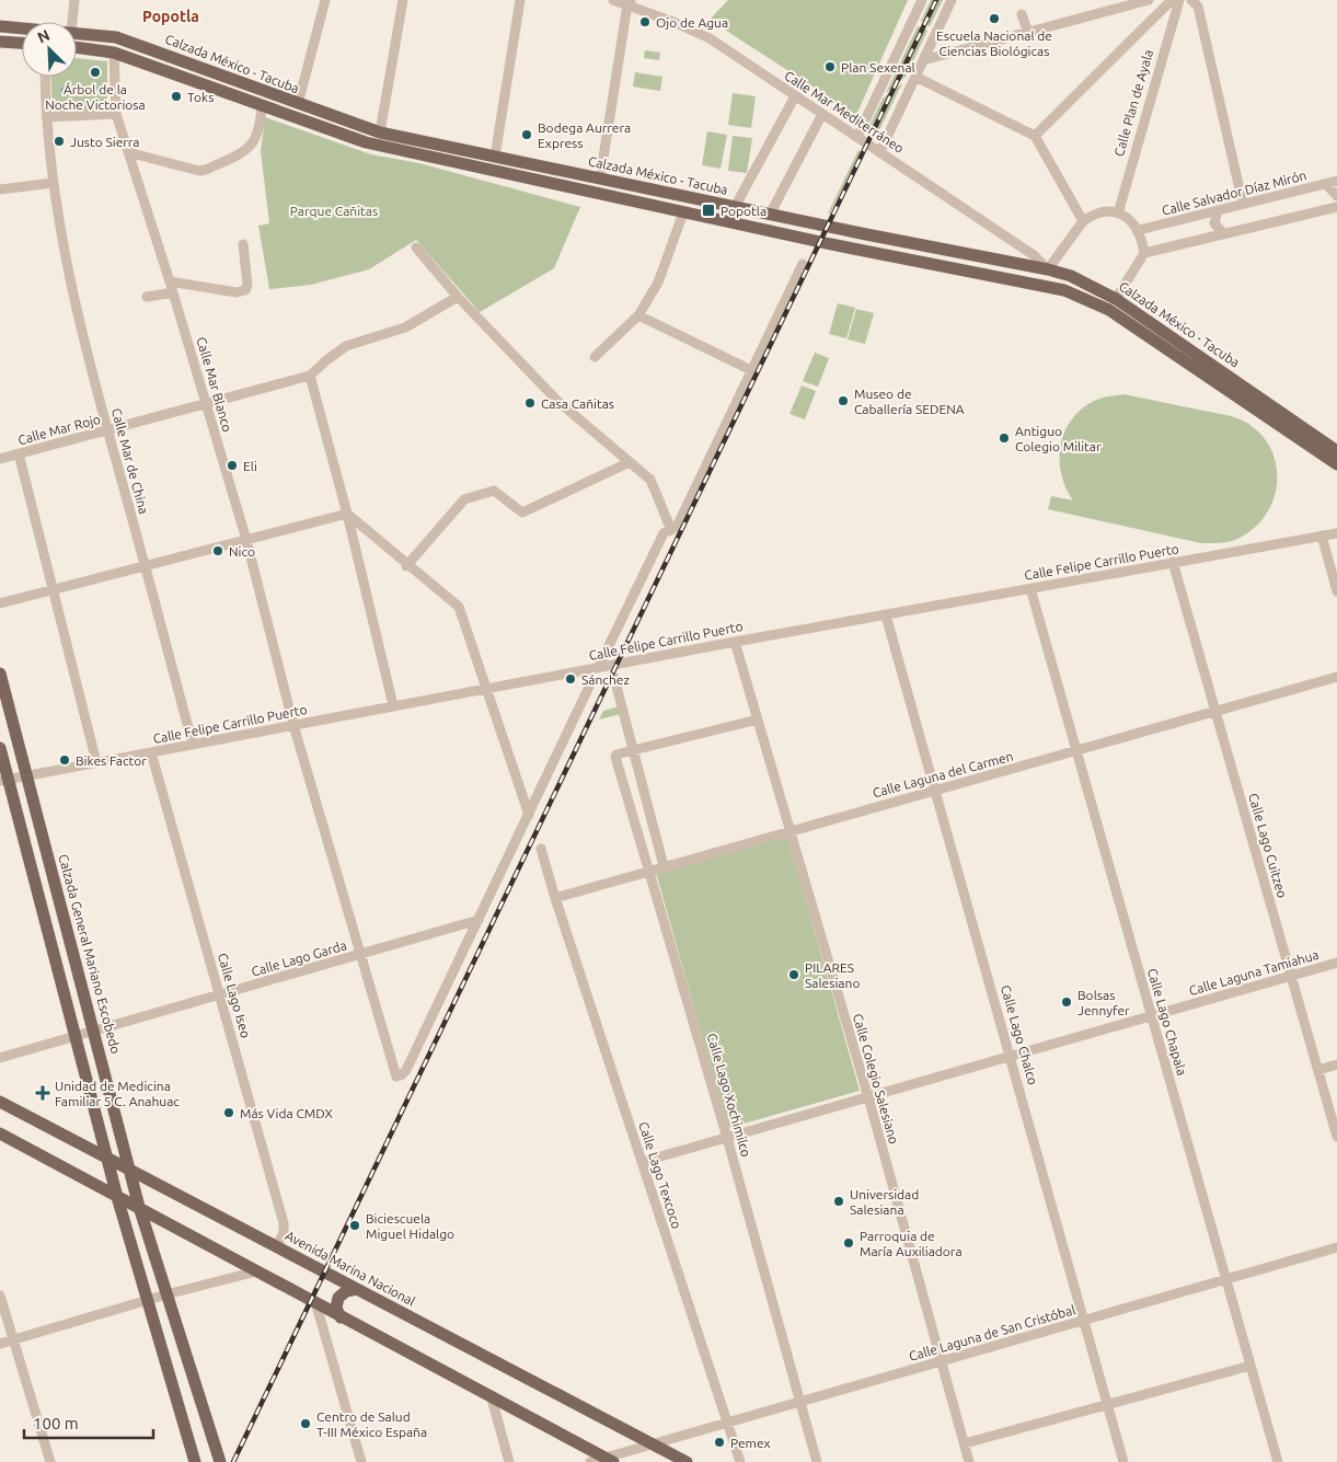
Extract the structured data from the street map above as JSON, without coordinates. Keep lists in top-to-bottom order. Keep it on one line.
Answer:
{"streets":{"main road":["Calzada México - Tacuba","Calzada General Mariano Escobedo","Avenida Marina Nacional"],"street":["Calle Plan de Ayala","Calle Mar Mediterráneo","Calle Salvador Díaz Mirón","Calle Mar Blanco","Calle Mar Rojo","Calle Mar de China","Calle Felipe Carrillo Puerto","Calle Laguna del Carmen","Calle Lago Cuitzeo","Calle Lago Garda","Calle Laguna Tamiahua","Calle Lago Iseo","Calle Lago Chapala","Calle Lago Chalco","Calle Colegio Salesiano","Calle Lago Xochimilco","Calle Lago Texcoco","Calle Laguna de San Cristóbal"]},"crossings":[["Calzada México - Tacuba","Calle Mar Mediterráneo"],["Calzada México - Tacuba","Calle Mar Blanco"],["Calle Mar Blanco","Calle Mar Rojo"],["Calle Mar Blanco","Calle Felipe Carrillo Puerto"],["Calle Mar Blanco","Calle Lago Garda"],["Calle Mar Rojo","Calle Mar de China"],["Calle Mar de China","Calle Felipe Carrillo Puerto"],["Calle Felipe Carrillo Puerto","Calle Lago Cuitzeo"],["Calle Felipe Carrillo Puerto","Calzada General Mariano Escobedo"],["Calle Felipe Carrillo Puerto","Calle Lago Iseo"],["Calle Felipe Carrillo Puerto","Calle Lago Chapala"],["Calle Felipe Carrillo Puerto","Calle Lago Chalco"],["Calle Felipe Carrillo Puerto","Calle Colegio Salesiano"],["Calle Laguna del Carmen","Calle Lago Cuitzeo"],["Calle Laguna del Carmen","Calle Lago Chapala"],["Calle Laguna del Carmen","Calle Lago Chalco"],["Calle Laguna del Carmen","Calle Colegio Salesiano"],["Calle Laguna del Carmen","Calle Lago Xochimilco"],["Calle Laguna del Carmen","Calle Lago Texcoco"],["Calle Lago Cuitzeo","Calle Laguna Tamiahua"],["Calzada General Mariano Escobedo","Calle Lago Garda"],["Calzada General Mariano Escobedo","Avenida Marina Nacional"],["Calle Lago Garda","Calle Lago Iseo"],["Calle Laguna Tamiahua","Calle Lago Chapala"],["Calle Laguna Tamiahua","Calle Lago Chalco"],["Calle Laguna Tamiahua","Calle Colegio Salesiano"],["Calle Laguna Tamiahua","Calle Lago Xochimilco"],["Calle Laguna Tamiahua","Calle Lago Texcoco"],["Calle Lago Iseo","Avenida Marina Nacional"],["Calle Lago Chapala","Calle Laguna de San Cristóbal"],["Calle Lago Chalco","Calle Laguna de San Cristóbal"],["Calle Colegio Salesiano","Calle Laguna de San Cristóbal"],["Calle Lago Xochimilco","Calle Laguna de San Cristóbal"],["Calle Lago Texcoco","Calle Laguna de San Cristóbal"],["Avenida Marina Nacional","Calle Laguna de San Cristóbal"]],"districts":["Popotla"],"parks":["Parque Cañitas"],"places":{"other":["Escuela Nacional de Ciencias Biológicas","Ojo de Agua","Plan Sexenal","Árbol de la Noche Victoriosa","Toks","Bodega Aurrera Express","Justo Sierra","Museo de Caballería SEDENA","Casa Cañitas","Antiguo Colegio Militar","Eli","Nico","Sánchez","Bikes Factor","PILARES Salesiano","Bolsas Jennyfer","Más Vida CMDX","Universidad Salesiana","Biciescuela Miguel Hidalgo","Parroquia de María Auxiliadora","Centro de Salud T-III México España","Pemex"],"transit":["Popotla"],"health":["Unidad de Medicina Familiar 5 C. Anahuac"]},"scale_bar":"100 m","north":"top left"}
